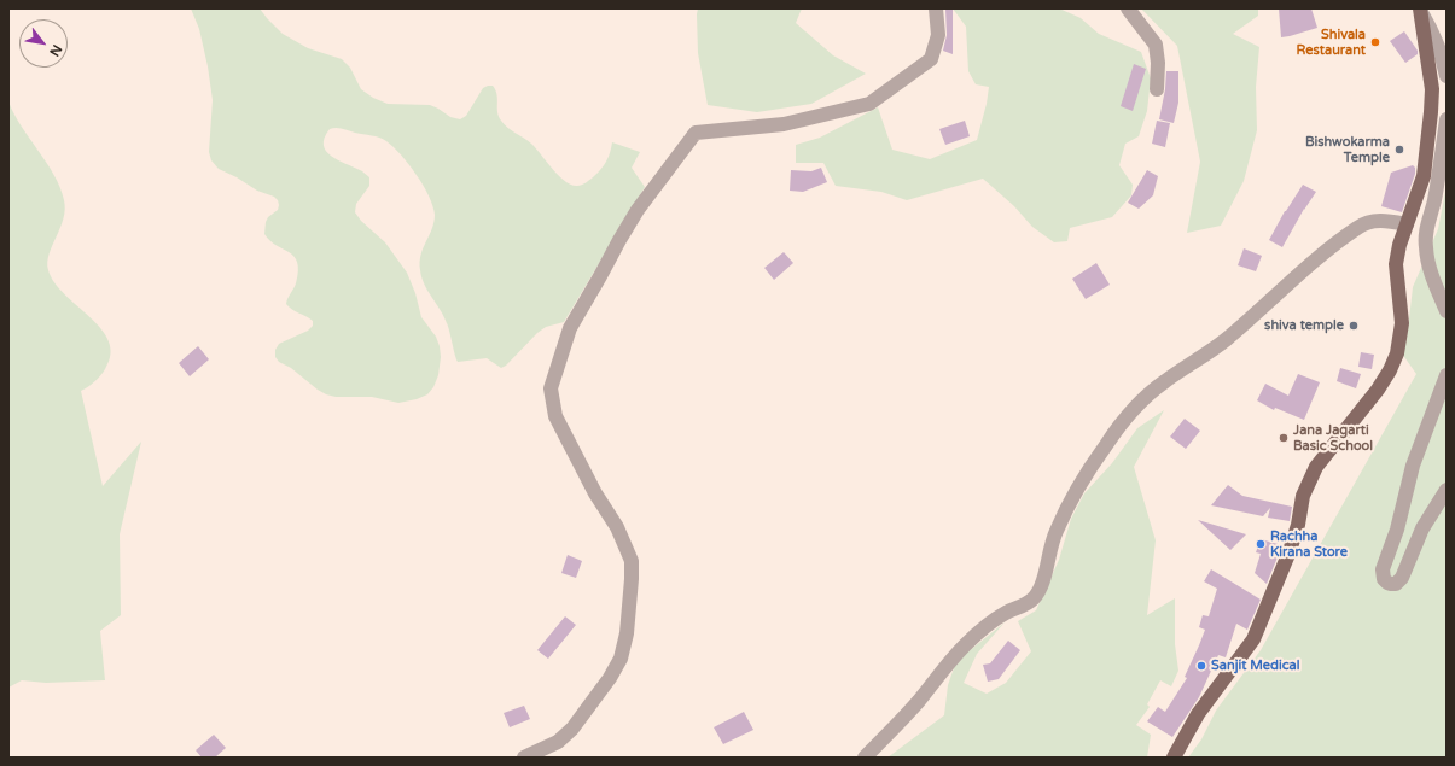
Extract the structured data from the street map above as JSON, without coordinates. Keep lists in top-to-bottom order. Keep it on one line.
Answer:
{"places":["Shivala Restaurant","Bishwokarma Temple","shiva temple","Jana Jagarti Basic School","Rachha Kirana Store","Sanjit Medical"],"north":"bottom right"}
